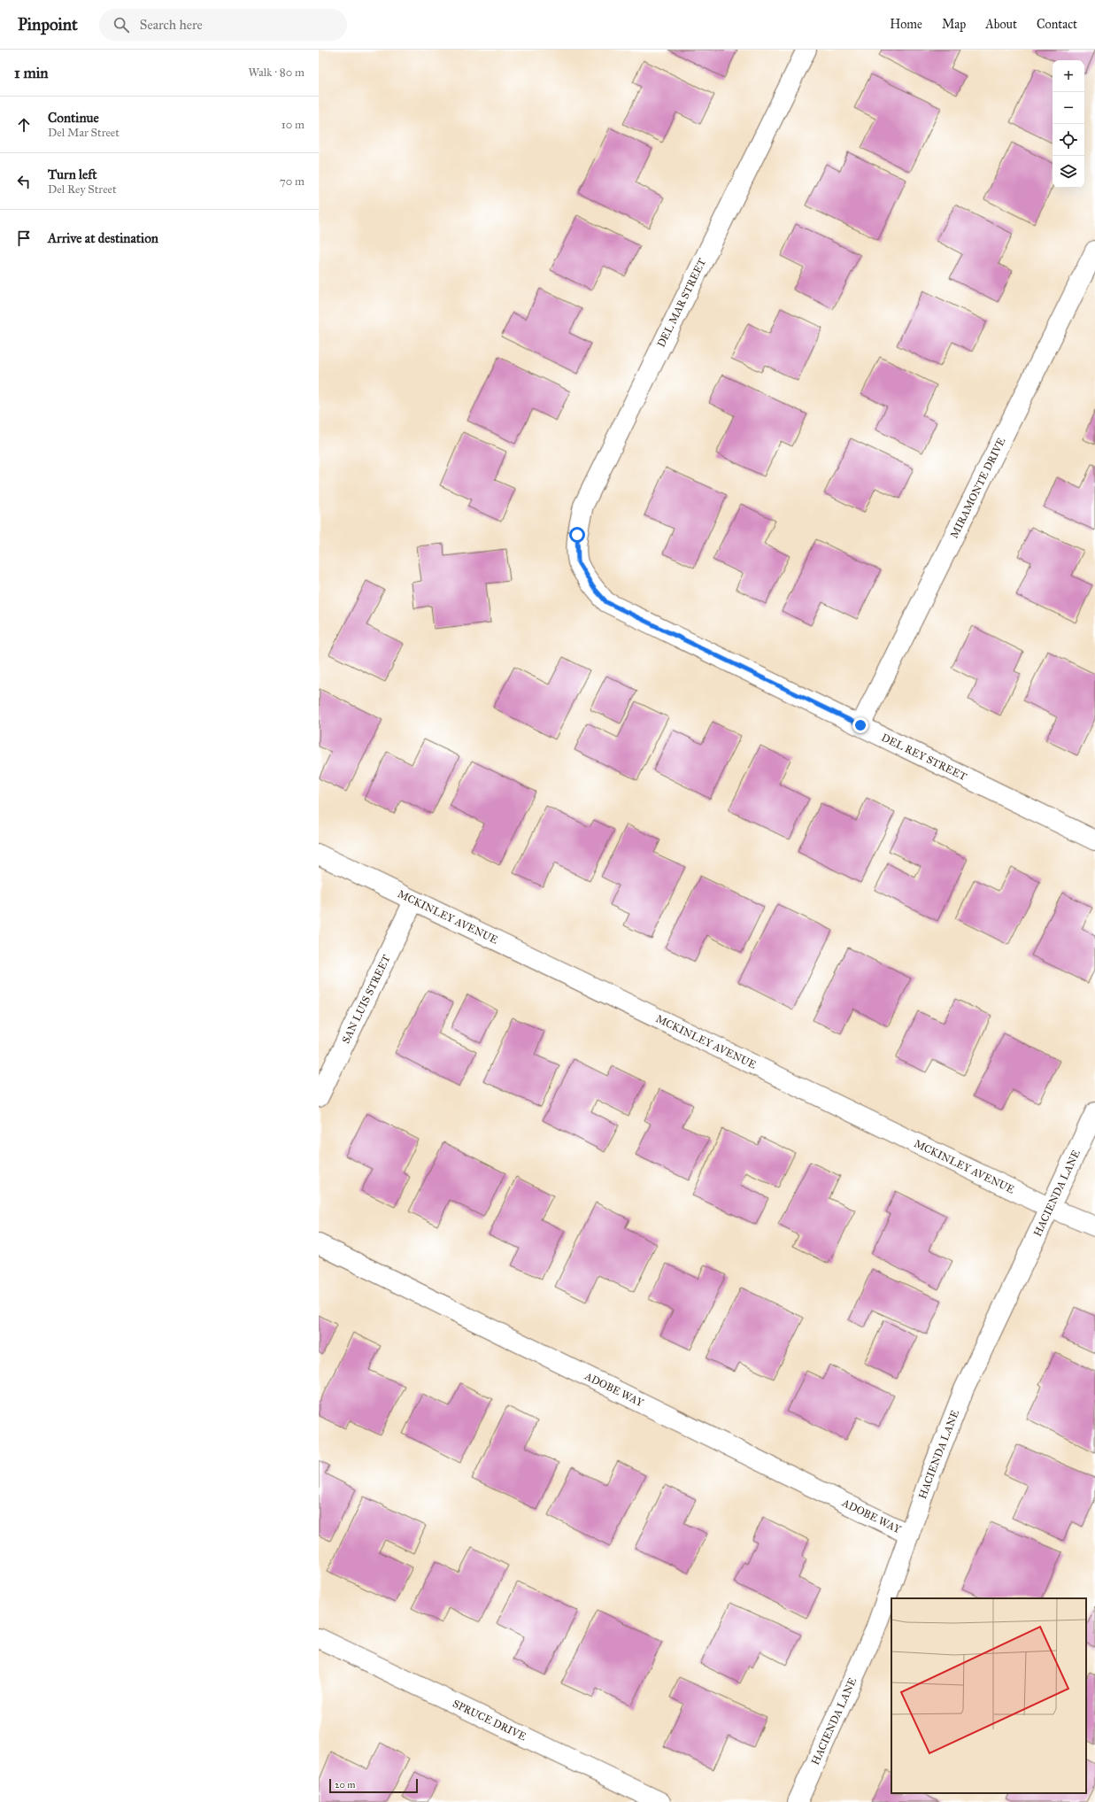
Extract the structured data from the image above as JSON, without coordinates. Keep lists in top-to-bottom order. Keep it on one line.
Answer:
{"streets":{"street":["DEL MAR STREET","MIRAMONTE DRIVE","DEL REY STREET","MCKINLEY AVENUE","SAN LUIS STREET","HACIENDA LANE","ADOBE WAY","SPRUCE DRIVE"]},"crossings":[["DEL MAR STREET","DEL REY STREET"],["MIRAMONTE DRIVE","DEL REY STREET"],["MCKINLEY AVENUE","SAN LUIS STREET"],["MCKINLEY AVENUE","HACIENDA LANE"],["HACIENDA LANE","ADOBE WAY"]],"scale_bar":"20 m","page":{"header":"Pinpoint","search":"Search here","nav":["Home","Map","About","Contact"],"heading":["1 min","Walk · 80 m"],"map_buttons":["+","−"],"list":[["Continue","Del Mar Street","10 m"],["Turn left","Del Rey Street","70 m"],"Arrive at destination"],"scale":"20 m"}}
